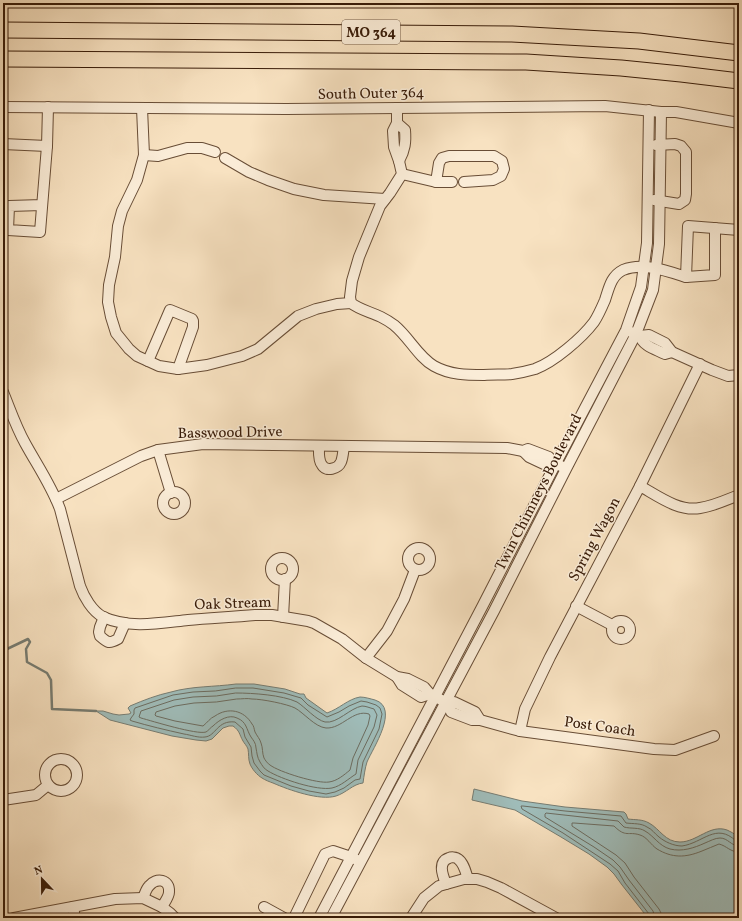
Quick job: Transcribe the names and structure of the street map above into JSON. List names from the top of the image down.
{
  "streets": {
    "highway": ["MO 364"],
    "street": [
      "South Outer 364",
      "Basswood Drive",
      "Twin Chimneys Boulevard",
      "Spring Wagon",
      "Oak Stream",
      "Post Coach"
    ]
  },
  "crossings": [
    ["South Outer 364", "Twin Chimneys Boulevard"],
    ["Basswood Drive", "Twin Chimneys Boulevard"],
    ["Basswood Drive", "Oak Stream"],
    ["Twin Chimneys Boulevard", "Oak Stream"],
    ["Twin Chimneys Boulevard", "Post Coach"],
    ["Spring Wagon", "Post Coach"],
    ["Oak Stream", "Post Coach"]
  ],
  "north": "top"
}
